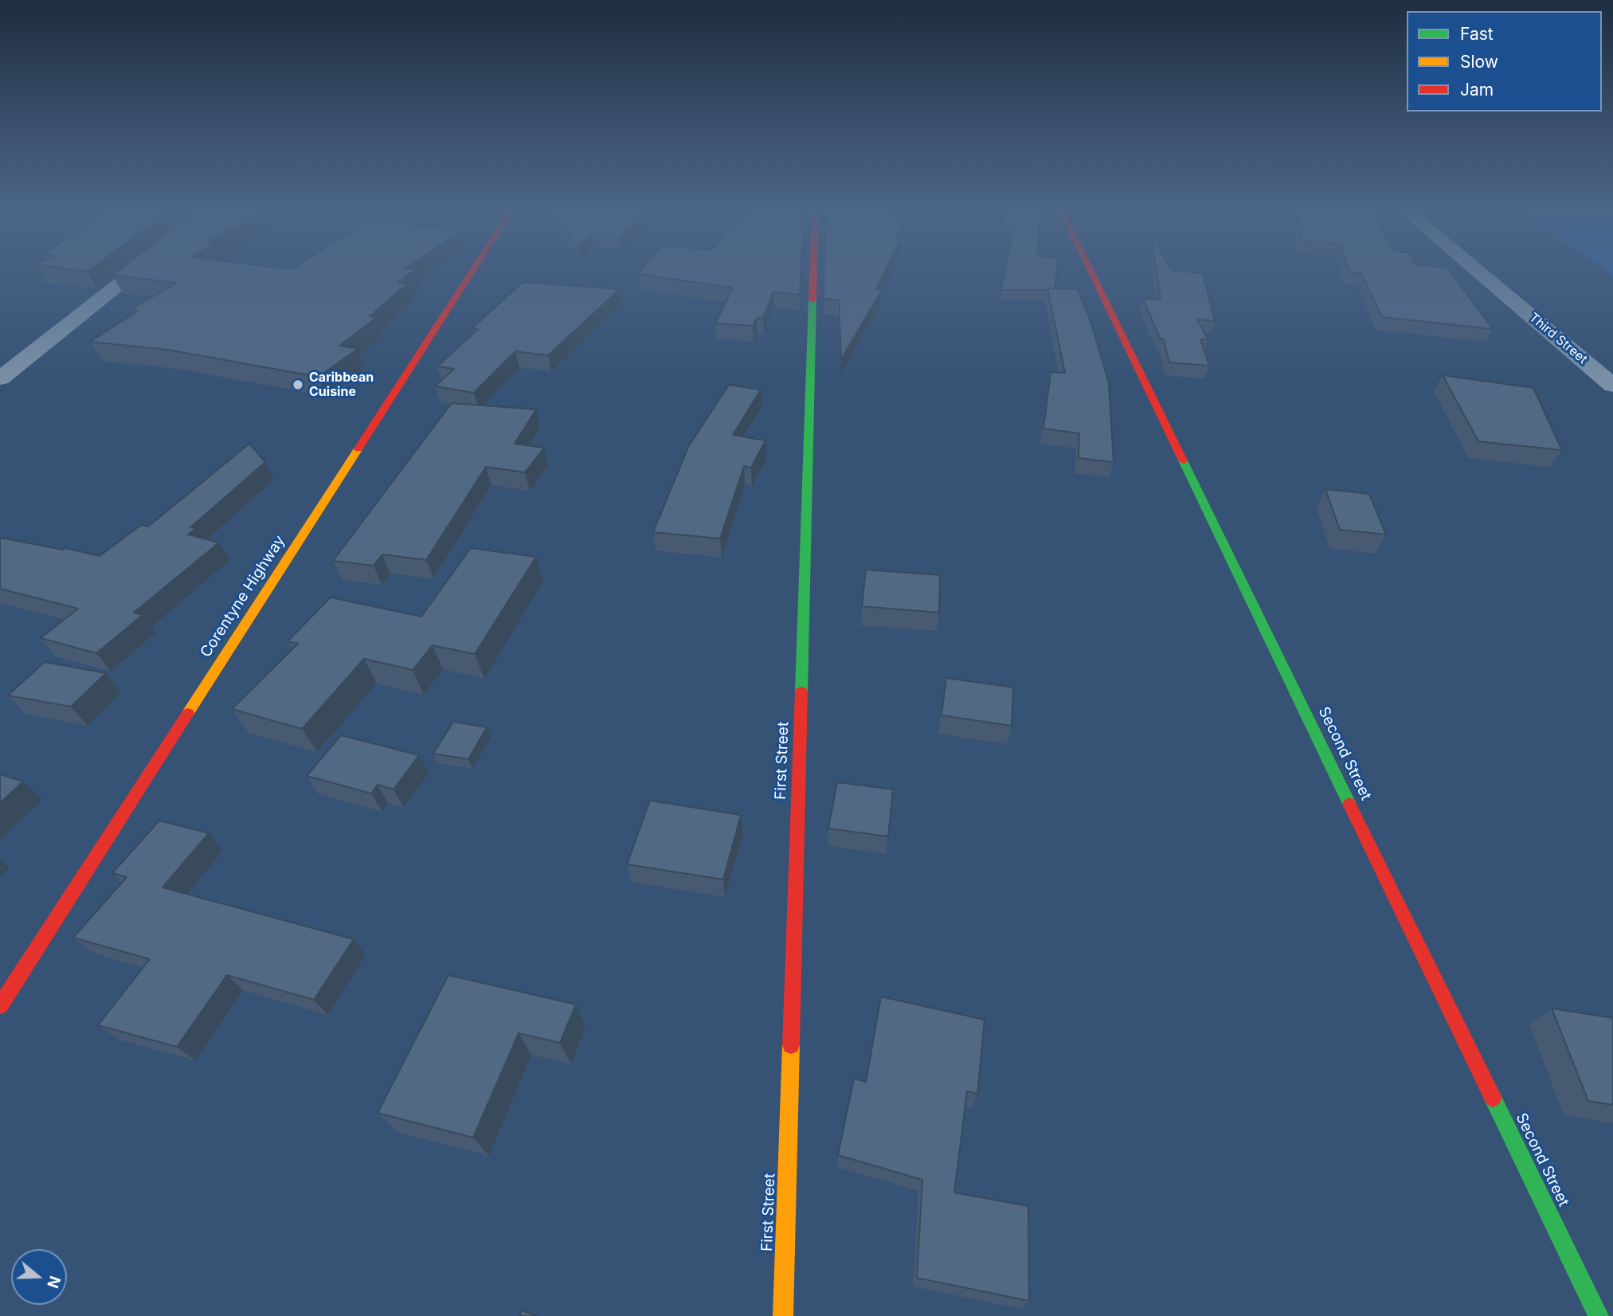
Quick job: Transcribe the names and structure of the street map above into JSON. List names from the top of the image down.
{
  "streets": {
    "street": [
      "Third Street",
      "Corentyne Highway",
      "Second Street",
      "First Street"
    ]
  },
  "places": ["Caribbean Cuisine"],
  "legend": ["Fast", "Slow", "Jam"],
  "north": "right"
}
